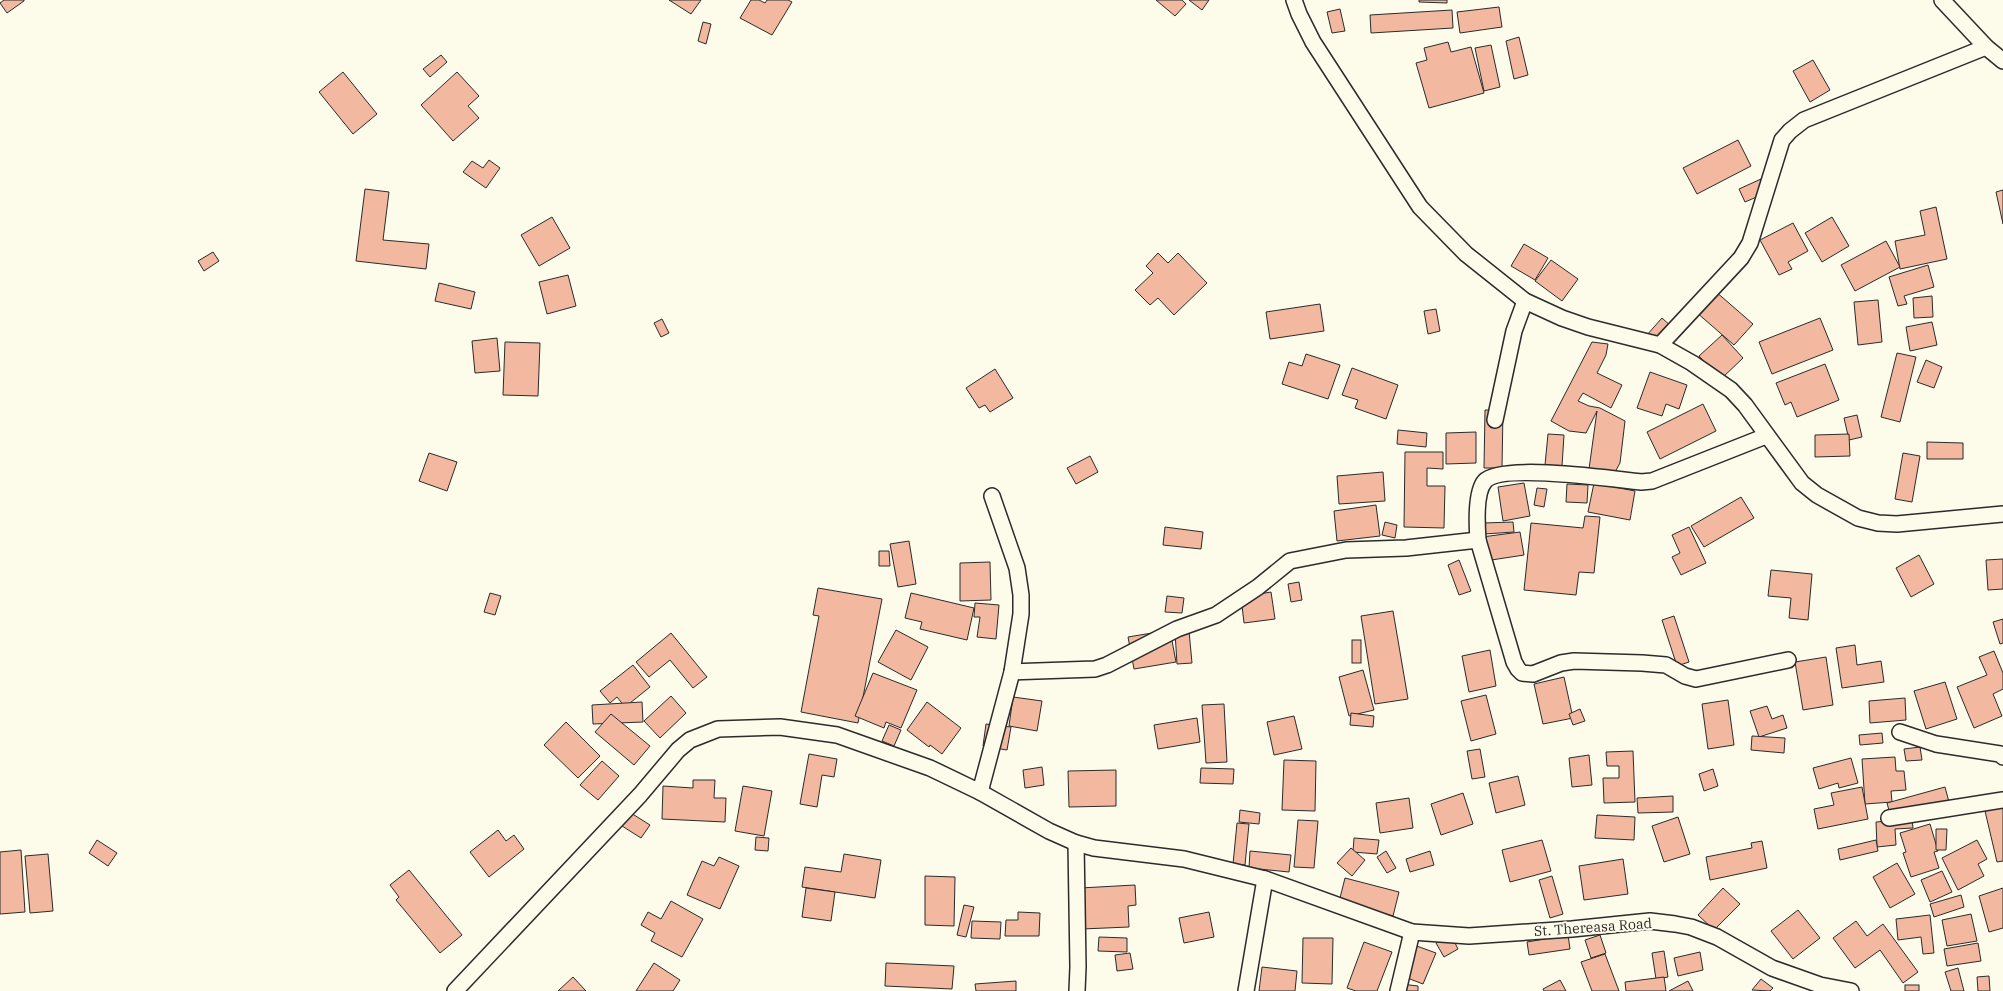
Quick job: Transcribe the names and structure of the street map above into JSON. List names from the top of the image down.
{
  "streets": {
    "street": ["St. Thereasa Road"]
  }
}
